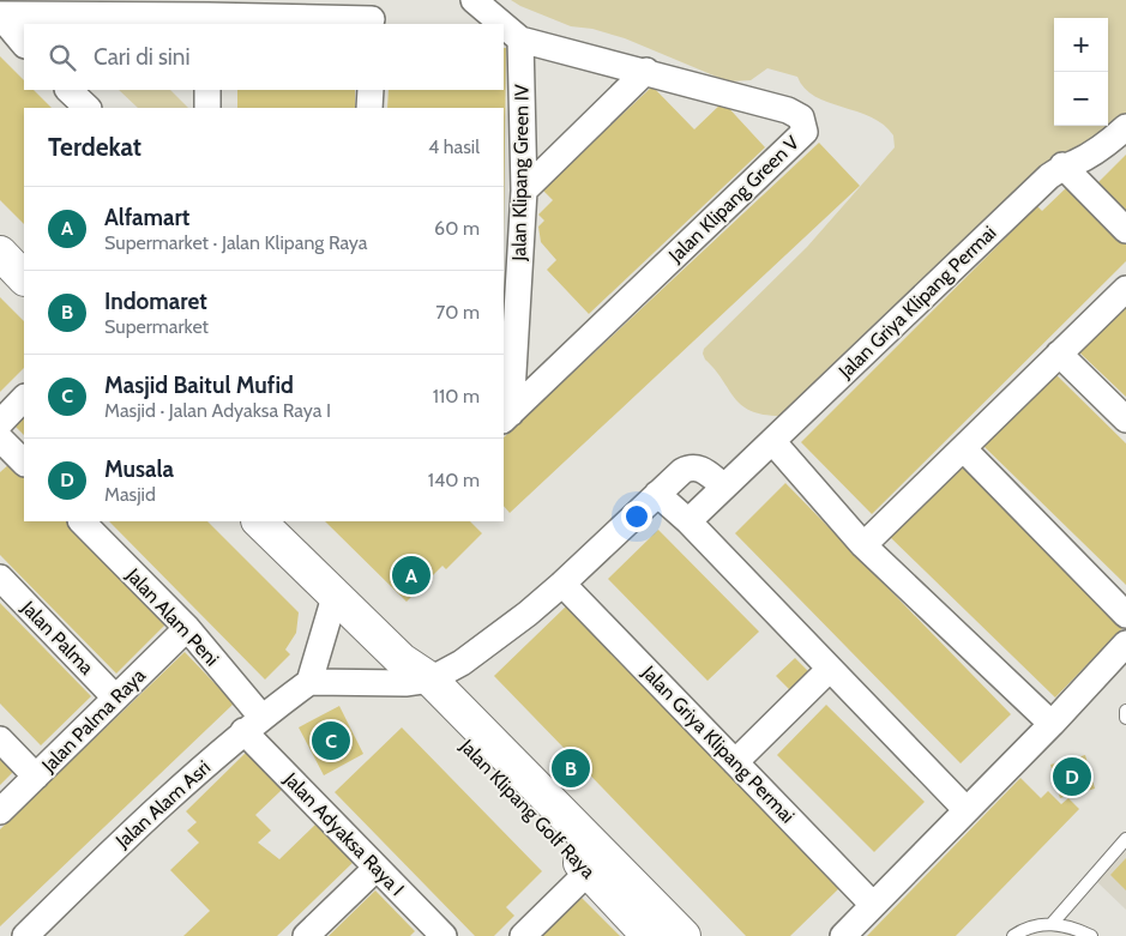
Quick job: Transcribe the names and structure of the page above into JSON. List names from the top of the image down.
{
  "streets": {
    "main road": ["Jalan Klipang Golf Raya"],
    "street": [
      "Jalan Klipang Green IV",
      "Jalan Klipang Green V",
      "Jalan Griya Klipang Permai",
      "Jalan Alam Peni",
      "Jalan Palma",
      "Jalan Palma Raya",
      "Jalan Alam Asri",
      "Jalan Adyaksa Raya I"
    ]
  },
  "crossings": [
    ["Jalan Klipang Green IV", "Jalan Klipang Green V"],
    ["Jalan Alam Peni", "Jalan Palma Raya"],
    ["Jalan Alam Peni", "Jalan Alam Asri"],
    ["Jalan Alam Peni", "Jalan Adyaksa Raya I"],
    ["Jalan Palma", "Jalan Palma Raya"],
    ["Jalan Alam Asri", "Jalan Adyaksa Raya I"]
  ],
  "page": {
    "map_buttons": ["+", "−"],
    "search": "Cari di sini",
    "heading": ["Terdekat", "4 hasil"],
    "list": [
      {
        "mark": "A",
        "name": "Alfamart",
        "note": "Supermarket · Jalan Klipang Raya",
        "value": "60 m"
      },
      {
        "mark": "B",
        "name": "Indomaret",
        "note": "Supermarket",
        "value": "70 m"
      },
      {
        "mark": "C",
        "name": "Masjid Baitul Mufid",
        "note": "Masjid · Jalan Adyaksa Raya I",
        "value": "110 m"
      },
      {
        "mark": "D",
        "name": "Musala",
        "note": "Masjid",
        "value": "140 m"
      }
    ],
    "pins": [
      "A",
      "C",
      "B",
      "D"
    ]
  }
}
